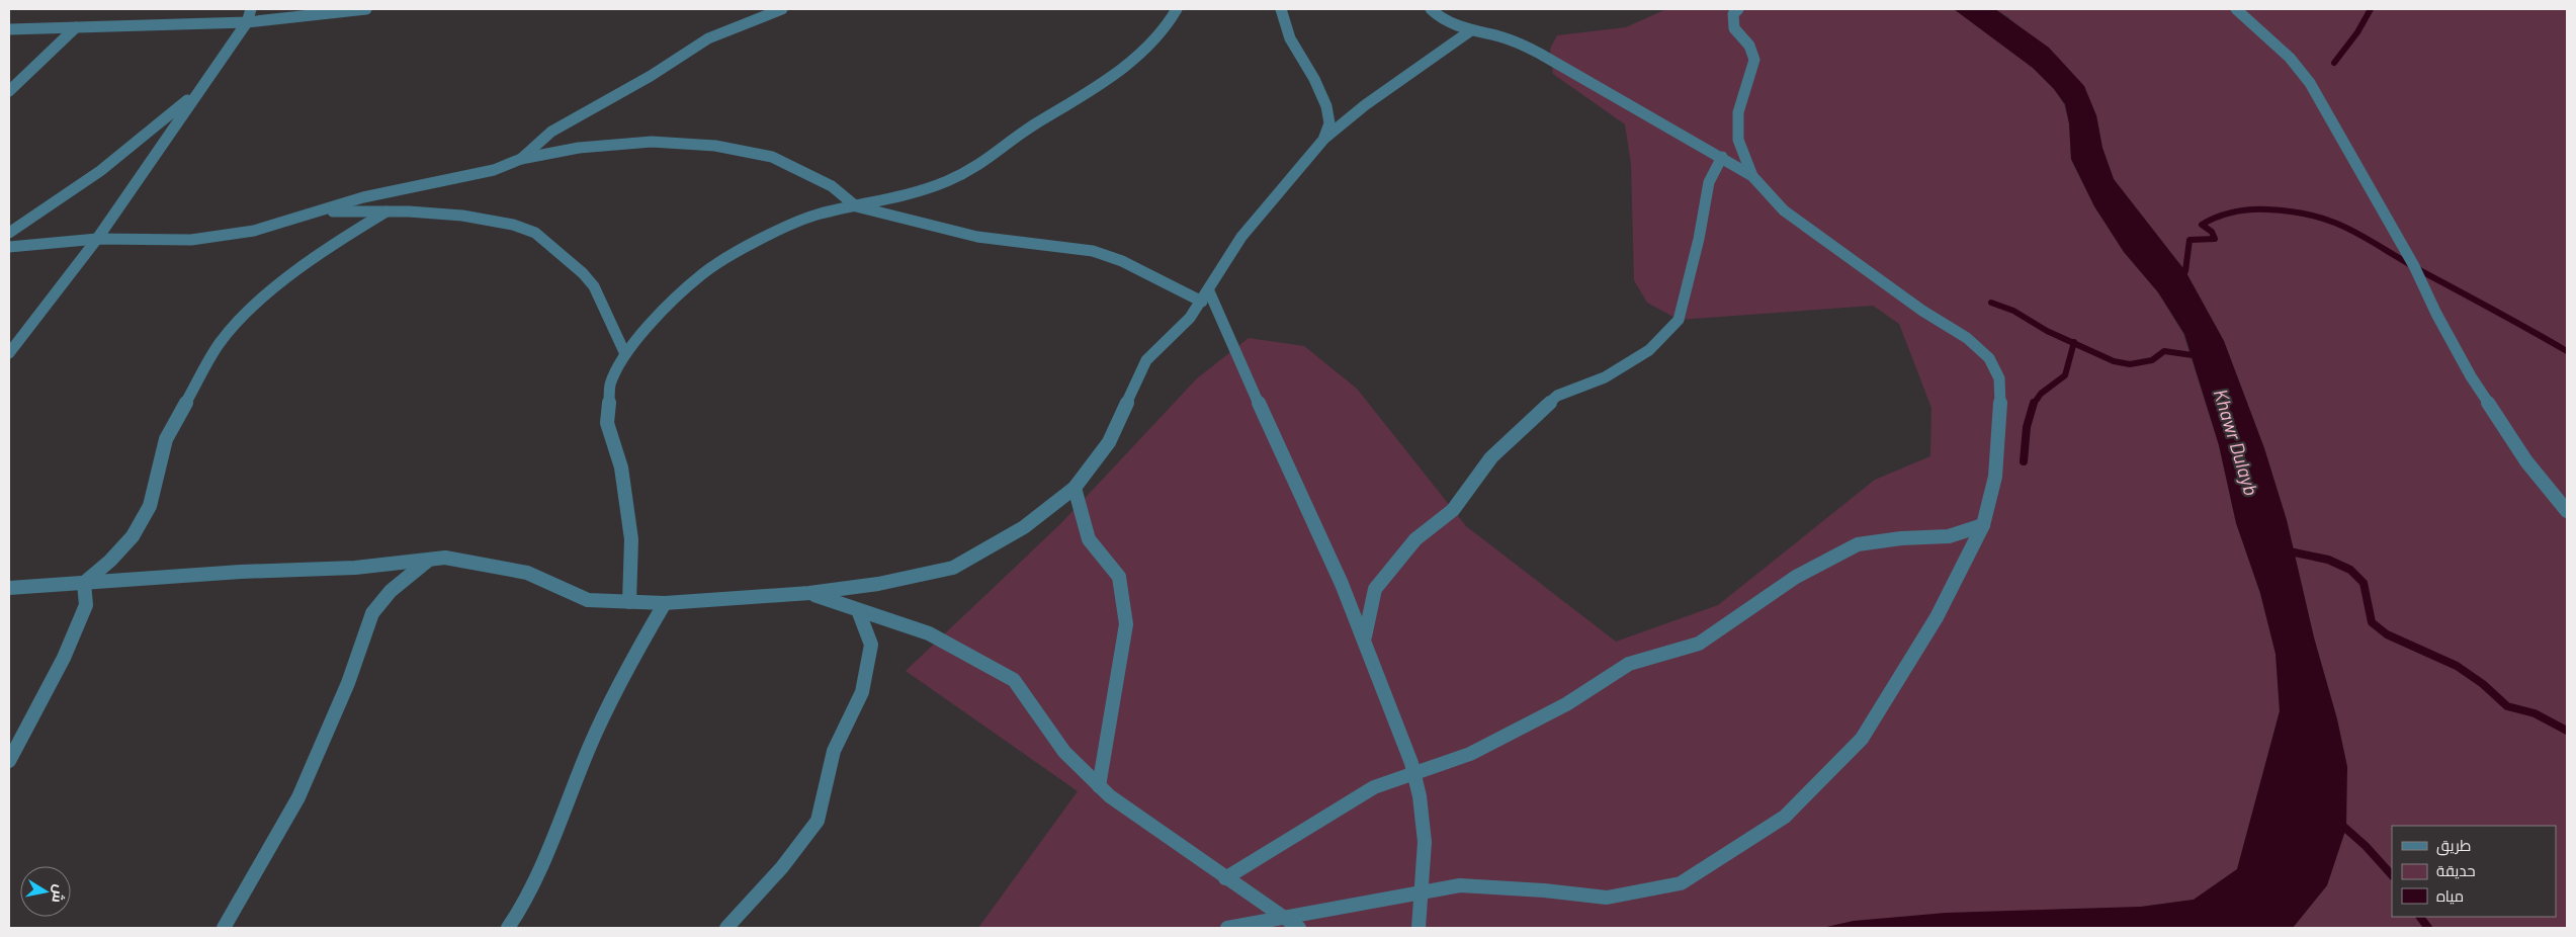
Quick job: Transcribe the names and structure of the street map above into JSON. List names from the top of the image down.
{
  "water": ["Khawr Dulayb"],
  "legend": ["طريق", "حديقة", "مياه"],
  "north": "right"
}
